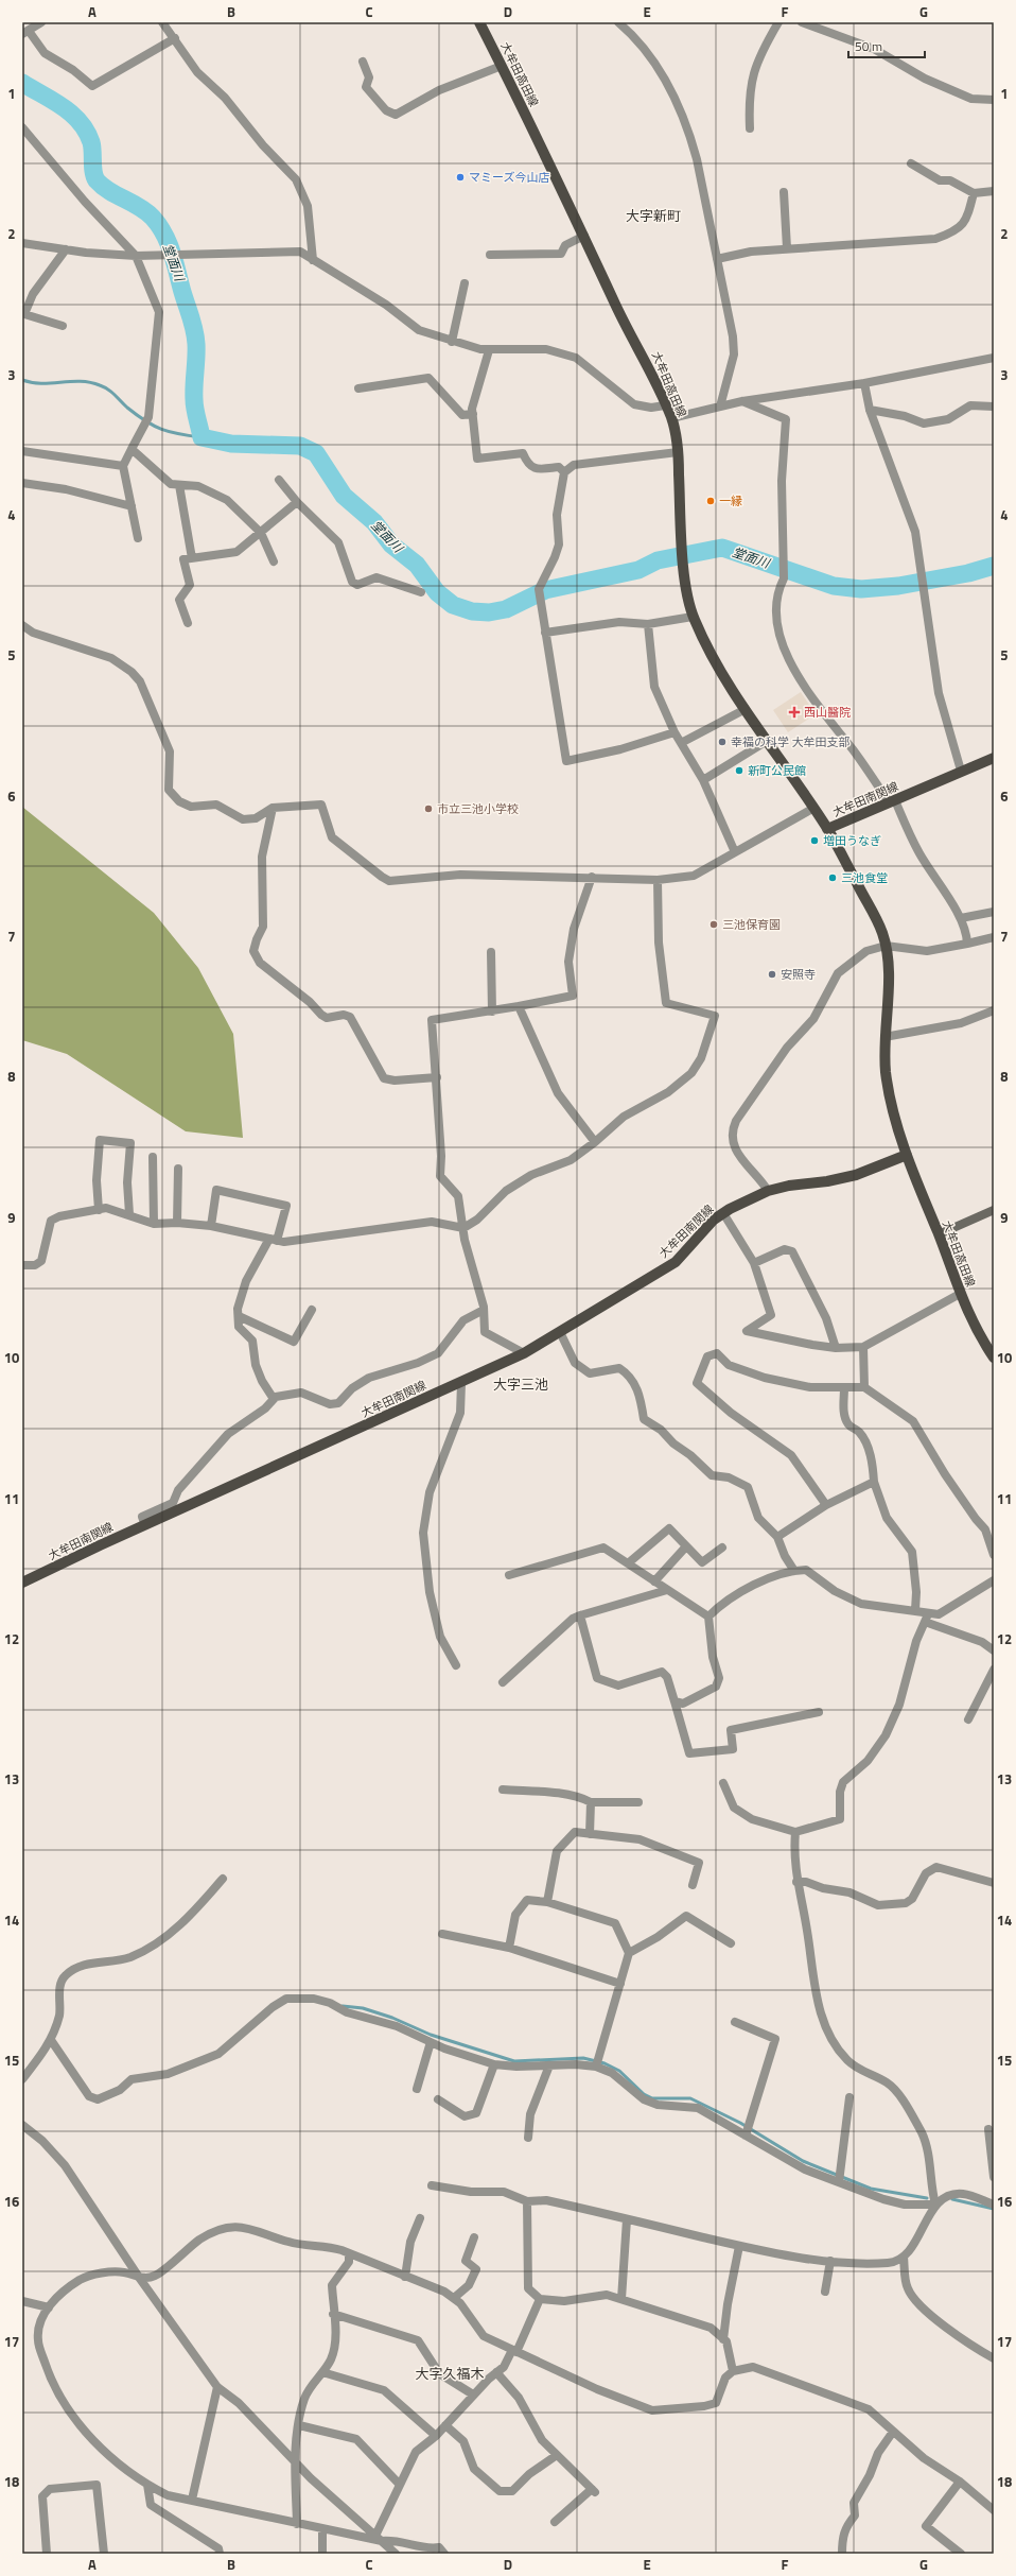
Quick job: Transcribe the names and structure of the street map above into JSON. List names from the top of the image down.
{
  "streets": {
    "main road": ["大牟田高田線", "大牟田南関線"]
  },
  "crossings": [
    ["大牟田高田線", "大牟田南関線"]
  ],
  "districts": ["大字新町", "大字三池", "大字久福木"],
  "water": ["堂面川"],
  "places": {
    "other": [
      "マミーズ今山店",
      "一縁",
      "幸福の科学 大牟田支部",
      "新町公民館",
      "市立三池小学校",
      "増田うなぎ",
      "三池食堂",
      "三池保育園",
      "安照寺"
    ],
    "health": ["西山醫院"]
  },
  "scale_bar": "50 m",
  "grid": {
    "columns": [
      "A",
      "B",
      "C",
      "D",
      "E",
      "F",
      "G"
    ],
    "rows": [
      "1",
      "2",
      "3",
      "4",
      "5",
      "6",
      "7",
      "8",
      "9",
      "10",
      "11",
      "12",
      "13",
      "14",
      "15",
      "16",
      "17",
      "18"
    ]
  }
}
